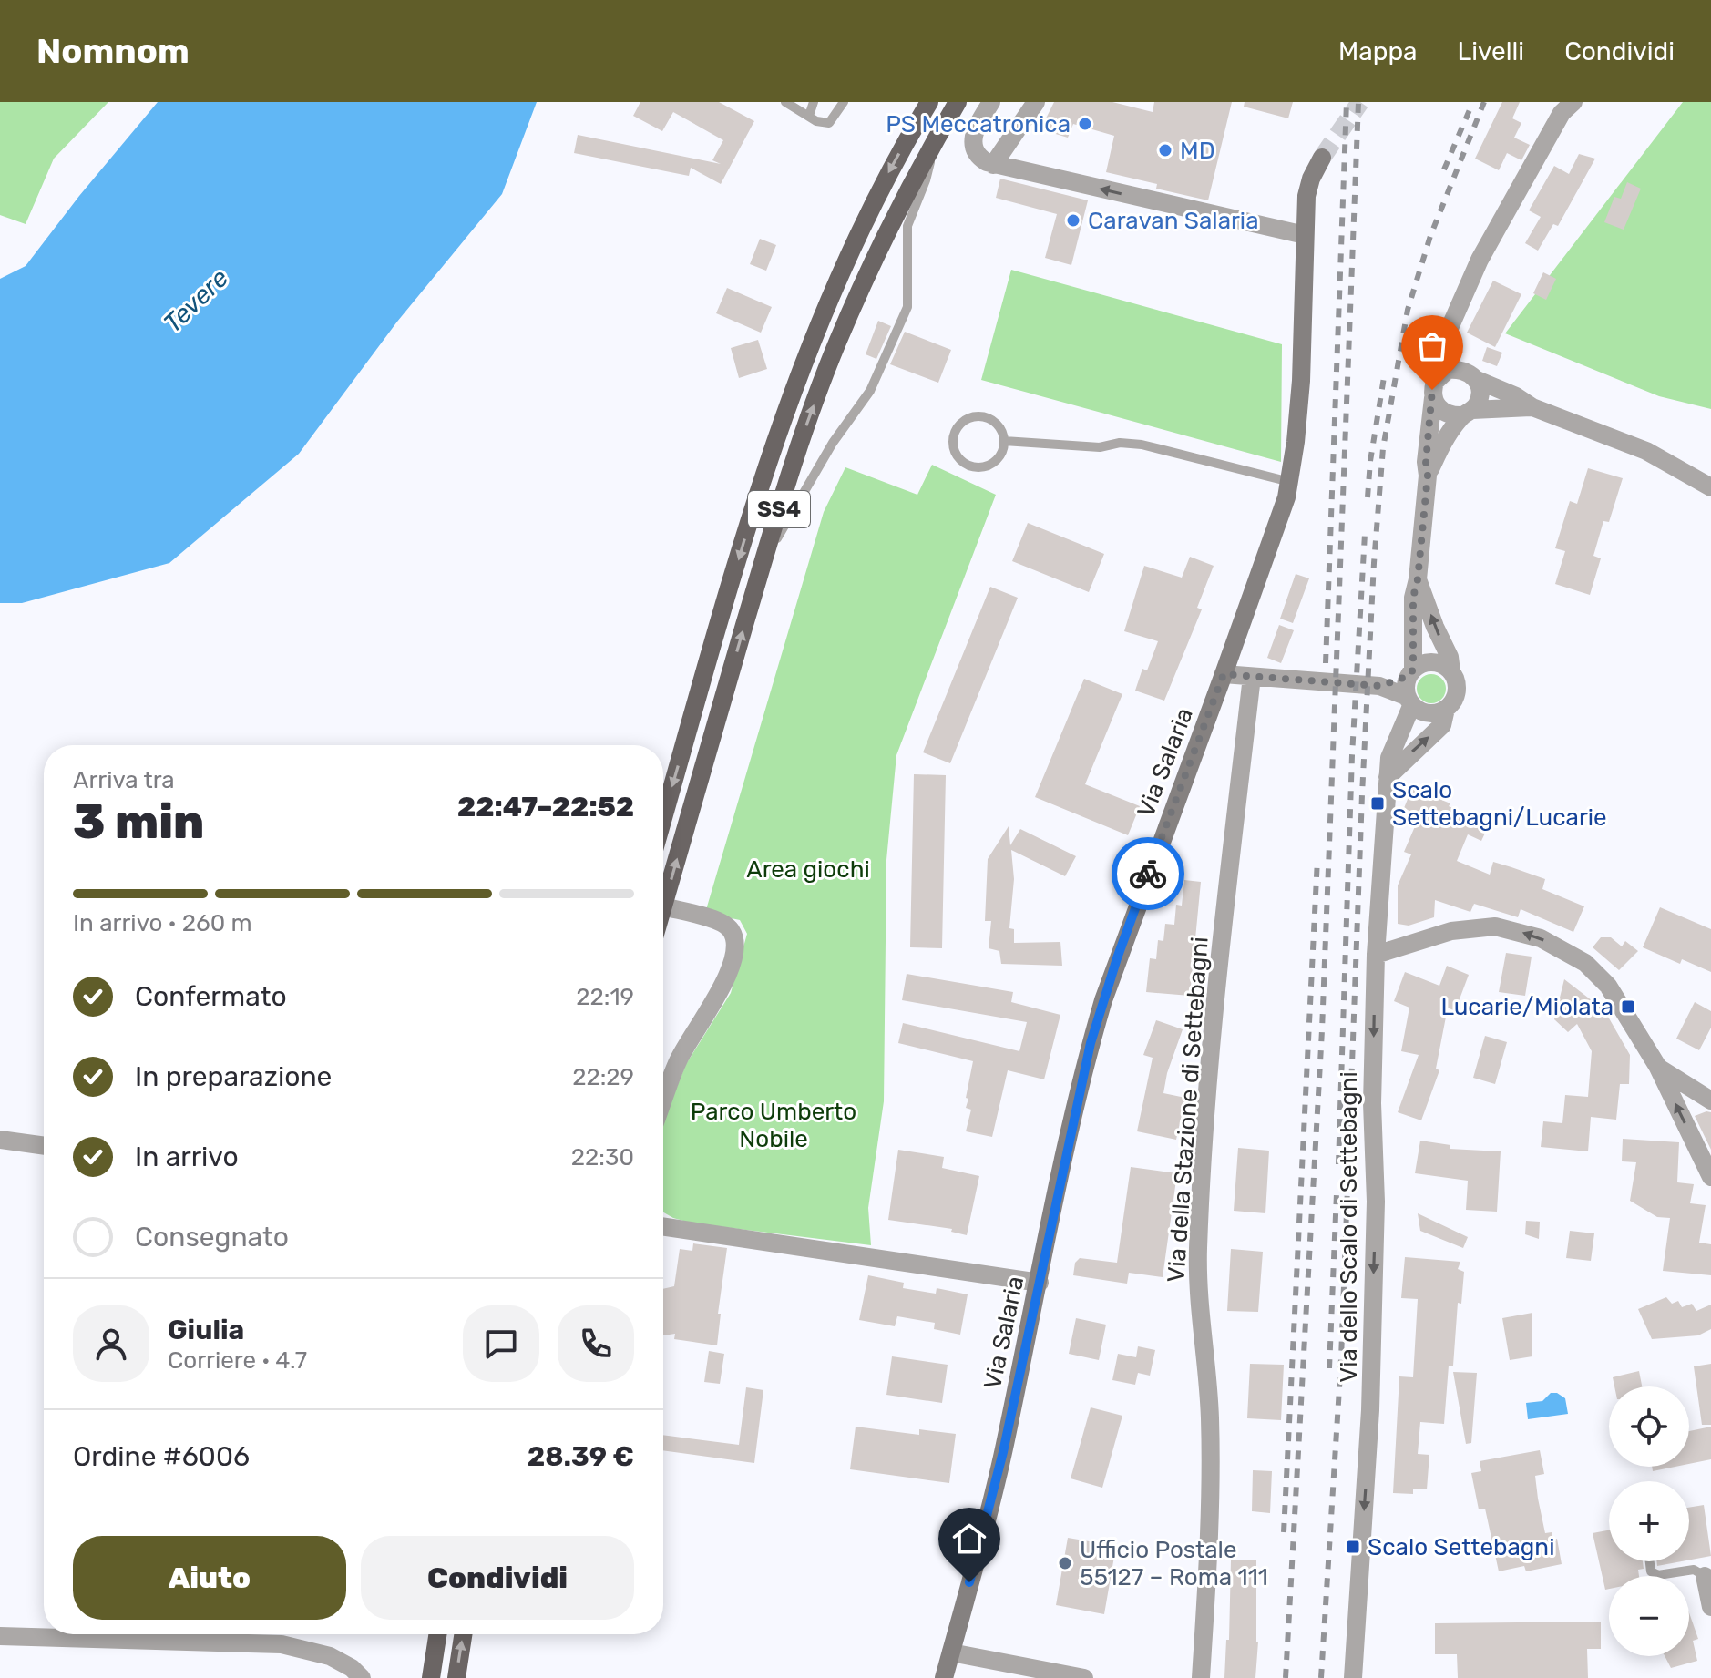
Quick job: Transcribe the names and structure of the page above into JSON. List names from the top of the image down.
{
  "streets": {
    "main road": ["SS4"],
    "street": ["Via Salaria", "Via della Stazione di Settebagni", "Via dello Scalo di Settebagni"]
  },
  "one_way": ["Via dello Scalo di Settebagni"],
  "water": ["Tevere"],
  "parks": ["Area giochi", "Parco Umberto Nobile"],
  "places": {
    "other": [
      "PS Meccatronica",
      "MD",
      "Caravan Salaria",
      "Ufficio Postale 55127 – Roma 111"
    ],
    "transit": ["Scalo Settebagni/Lucarie", "Lucarie/Miolata", "Scalo Settebagni"]
  },
  "page": {
    "header": "Nomnom",
    "nav": ["Mappa", "Livelli", "Condividi"],
    "heading": ["3 min", "Arriva tra", "22:47–22:52"],
    "panel": [
      "Giulia",
      "Corriere · 4.7",
      "Ordine #6006",
      "28.39 €"
    ],
    "bar": "In arrivo · 260 m",
    "list": [
      ["Confermato", "22:19"],
      ["In preparazione", "22:29"],
      ["In arrivo", "22:30"],
      "Consegnato"
    ],
    "map_buttons": ["+", "−"],
    "buttons": ["Aiuto", "Condividi"]
  }
}
